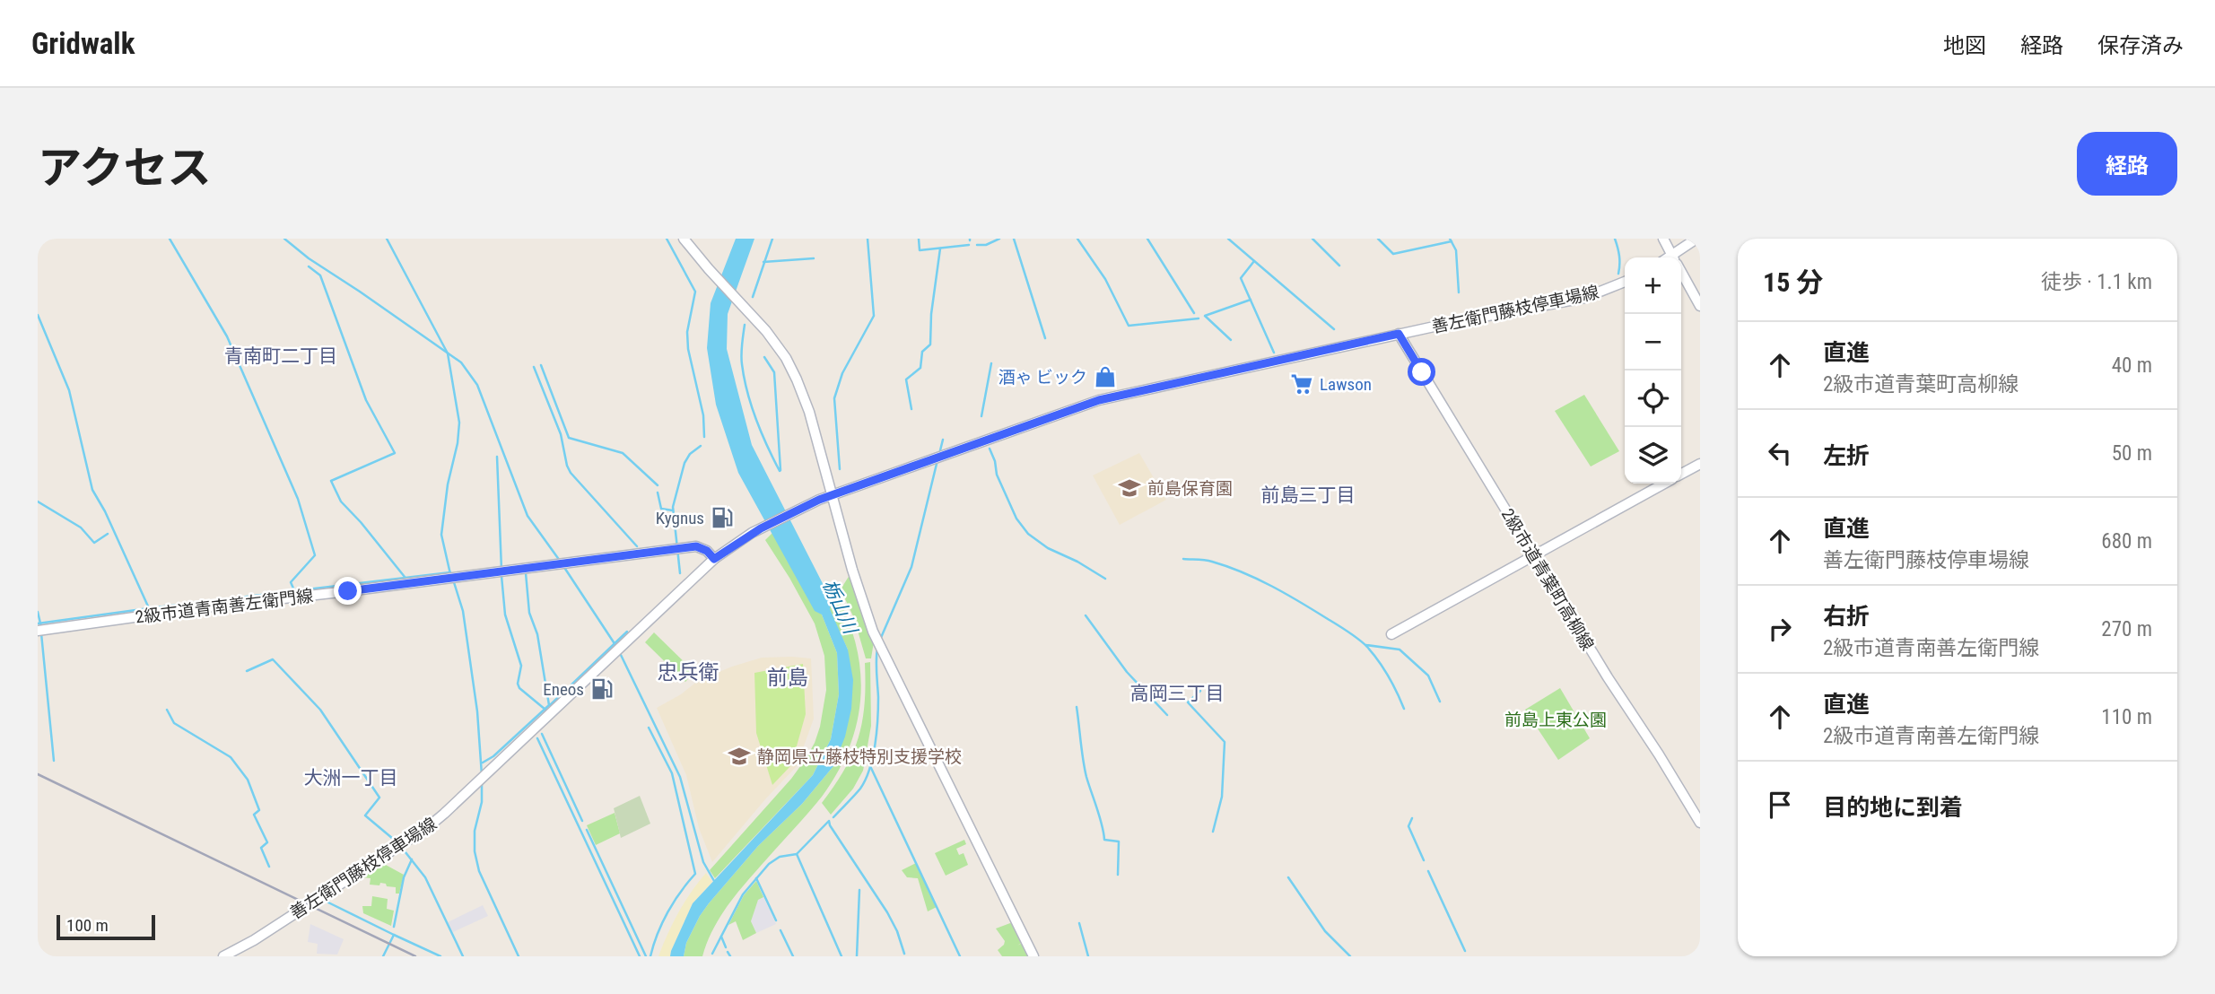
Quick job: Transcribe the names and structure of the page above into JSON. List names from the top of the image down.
{
  "streets": {
    "street": ["善左衛門藤枝停車場線", "2級市道青葉町高柳線", "2級市道青南善左衛門線"]
  },
  "crossings": [
    ["善左衛門藤枝停車場線", "2級市道青葉町高柳線"],
    ["善左衛門藤枝停車場線", "2級市道青南善左衛門線"]
  ],
  "districts": [
    "青南町二丁目",
    "前島三丁目",
    "忠兵衛",
    "前島",
    "高岡三丁目",
    "大洲一丁目"
  ],
  "water": ["栃山川"],
  "parks": ["前島上東公園"],
  "places": {
    "shop": ["酒ゃ ビック"],
    "supermarket": ["Lawson"],
    "school or university": ["前島保育園", "静岡県立藤枝特別支援学校"],
    "fuel station": ["Kygnus", "Eneos"]
  },
  "scale_bar": "100 m",
  "page": {
    "header": "Gridwalk",
    "nav": ["地図", "経路", "保存済み"],
    "title": "アクセス",
    "buttons": "経路",
    "heading": ["15 分", "徒歩 · 1.1 km"],
    "map_buttons": ["+", "−"],
    "list": [
      ["直進", "2級市道青葉町高柳線", "40 m"],
      ["左折", "50 m"],
      ["直進", "善左衛門藤枝停車場線", "680 m"],
      ["右折", "2級市道青南善左衛門線", "270 m"],
      ["直進", "2級市道青南善左衛門線", "110 m"],
      "目的地に到着"
    ],
    "scale": "100 m"
  }
}
